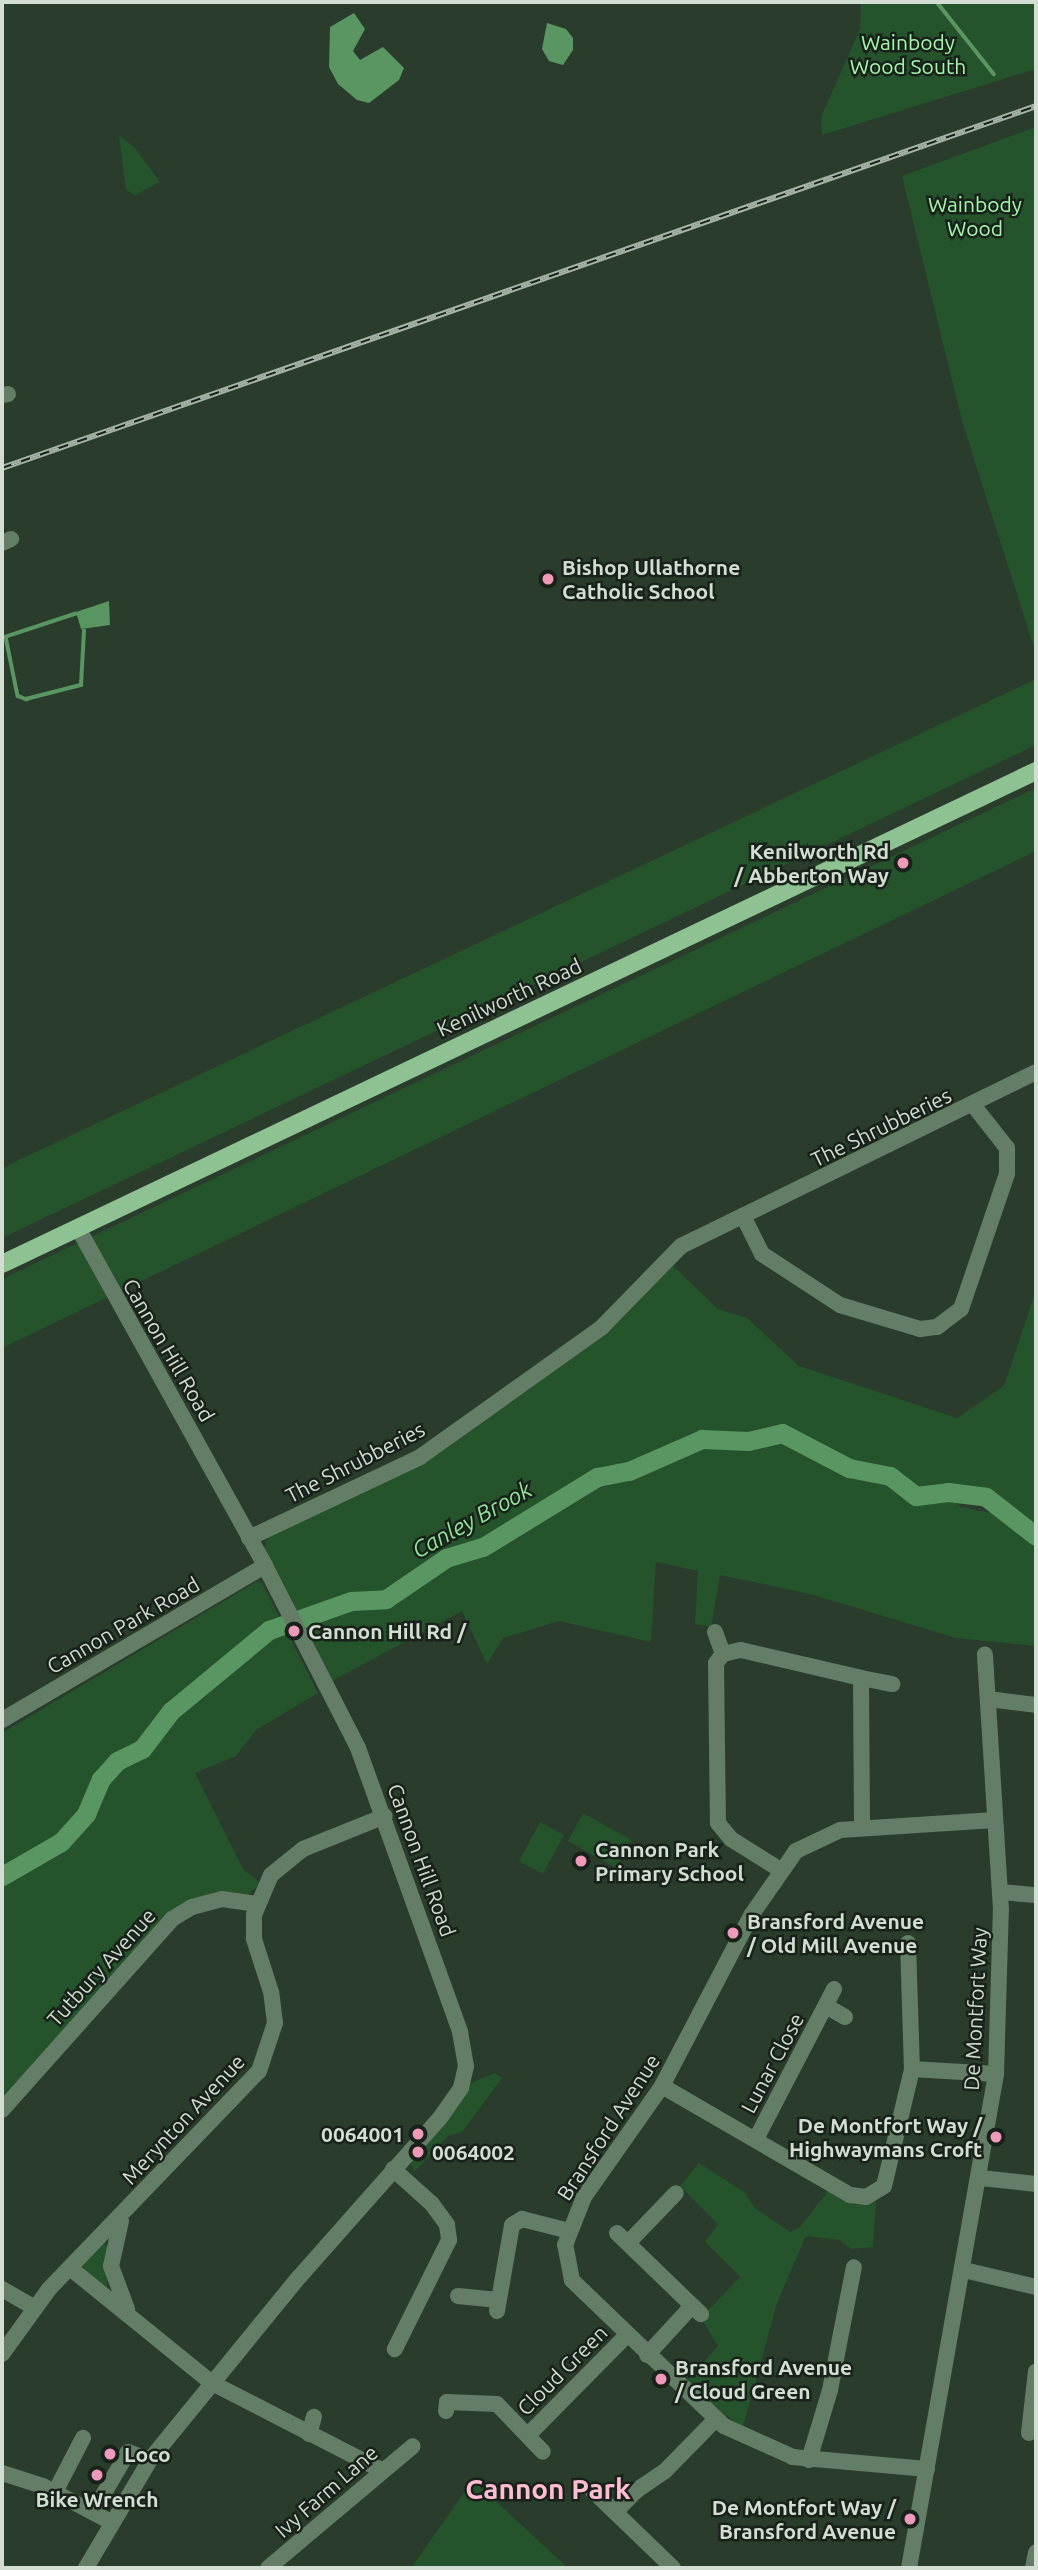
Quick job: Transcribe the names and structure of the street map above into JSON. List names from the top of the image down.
{
  "streets": {
    "main road": ["Kenilworth Road"],
    "street": [
      "The Shrubberies",
      "Cannon Hill Road",
      "Cannon Park Road",
      "Tutbury Avenue",
      "De Montfort Way",
      "Lunar Close",
      "Merynton Avenue",
      "Bransford Avenue",
      "Cloud Green",
      "Ivy Farm Lane"
    ]
  },
  "crossings": [
    ["Kenilworth Road", "Cannon Hill Road"],
    ["The Shrubberies", "Cannon Hill Road"],
    ["Cannon Hill Road", "Cannon Park Road"],
    ["Cannon Hill Road", "Merynton Avenue"],
    ["Tutbury Avenue", "Merynton Avenue"],
    ["De Montfort Way", "Bransford Avenue"],
    ["Bransford Avenue", "Cloud Green"]
  ],
  "districts": ["Cannon Park"],
  "water": ["Canley Brook"],
  "parks": ["Wainbody Wood South", "Wainbody Wood"],
  "places": [
    "Bishop Ullathorne Catholic School",
    "Kenilworth Rd / Abberton Way",
    "Cannon Hill Rd /",
    "Cannon Park Primary School",
    "Bransford Avenue / Old Mill Avenue",
    "0064001",
    "De Montfort Way / Highwaymans Croft",
    "0064002",
    "Bransford Avenue / Cloud Green",
    "Loco",
    "Bike Wrench",
    "De Montfort Way / Bransford Avenue"
  ]
}
